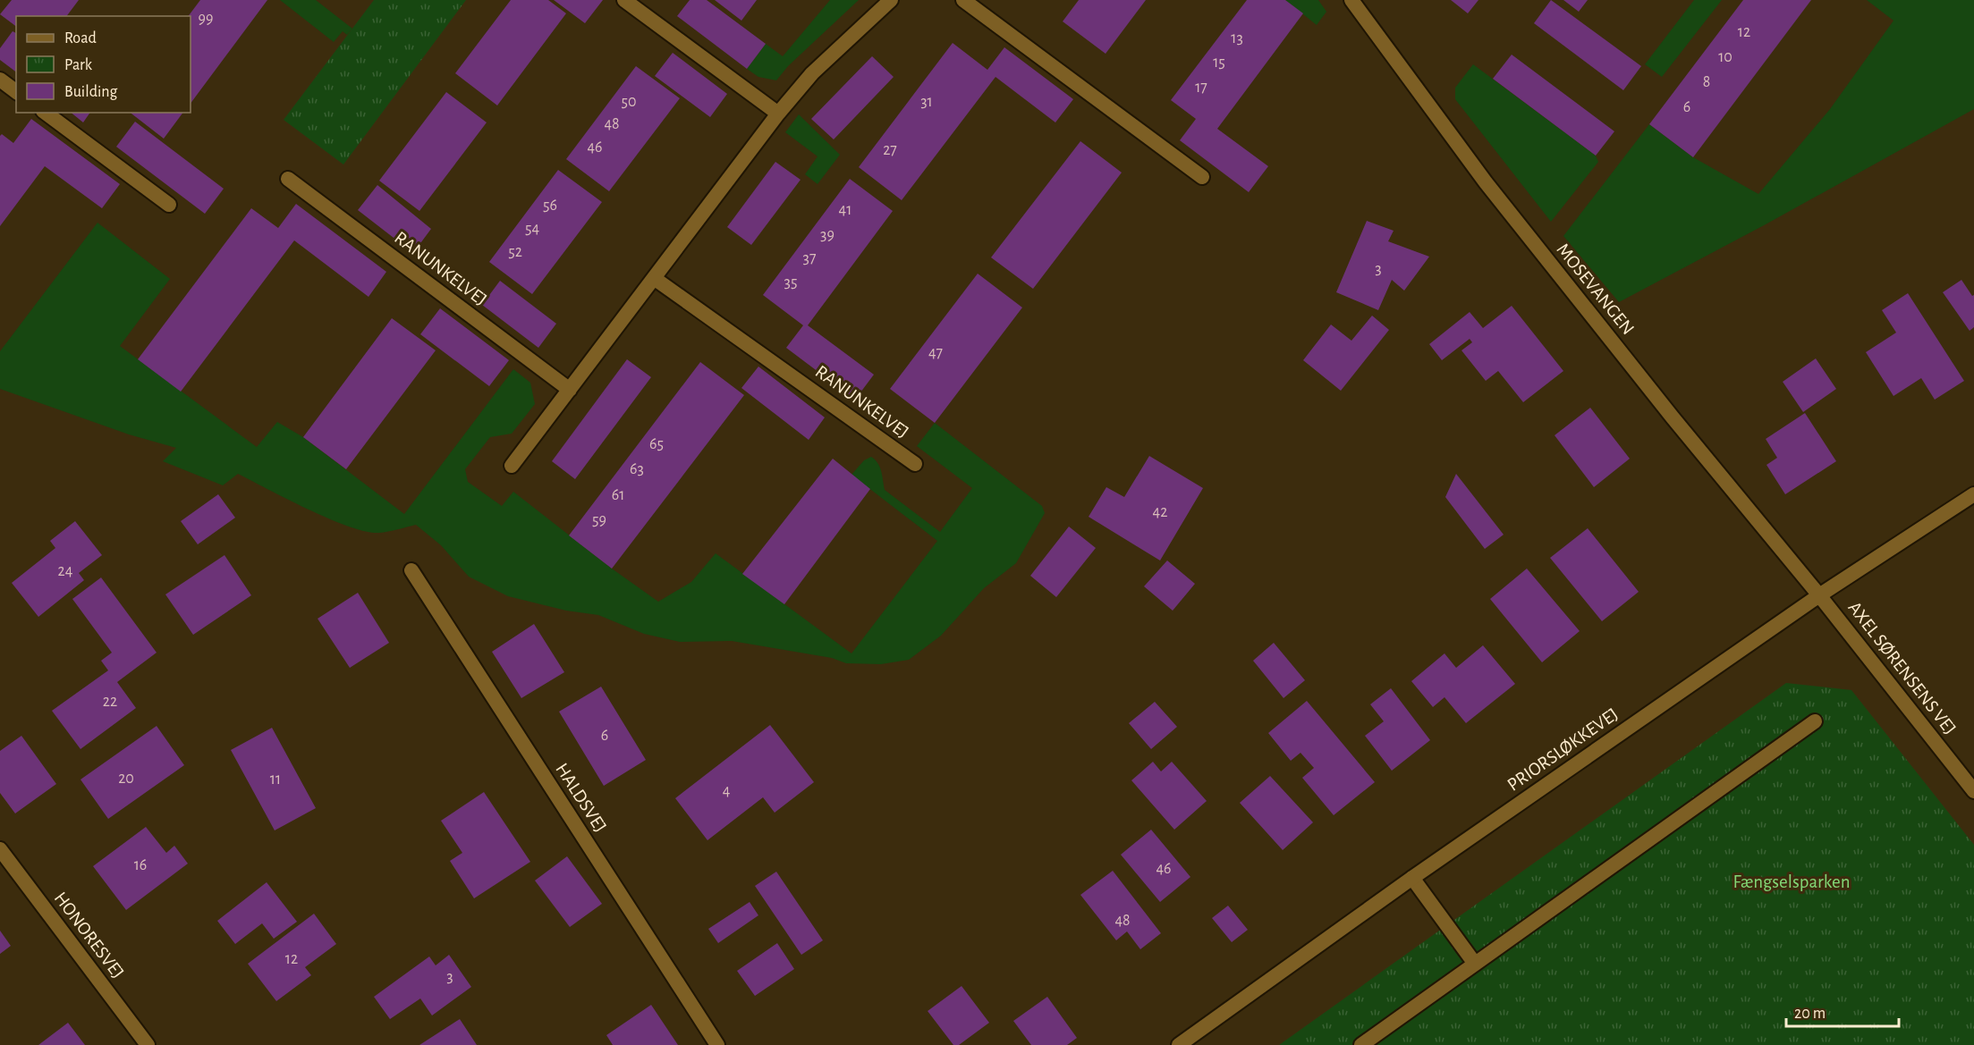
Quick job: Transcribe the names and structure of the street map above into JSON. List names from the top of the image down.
{
  "streets": {
    "street": [
      "RANUNKELVEJ",
      "MOSEVANGEN",
      "AXEL SØRENSENS VEJ",
      "PRIORSLØKKEVEJ",
      "HALDSVEJ",
      "HONORESVEJ"
    ]
  },
  "crossings": [
    ["MOSEVANGEN", "AXEL SØRENSENS VEJ"],
    ["MOSEVANGEN", "PRIORSLØKKEVEJ"],
    ["AXEL SØRENSENS VEJ", "PRIORSLØKKEVEJ"]
  ],
  "parks": ["Fængselsparken"],
  "house_numbers": [
    "99",
    "12",
    "13",
    "10",
    "15",
    "8",
    "17",
    "50",
    "31",
    "6",
    "48",
    "46",
    "27",
    "56",
    "41",
    "54",
    "39",
    "52",
    "37",
    "3",
    "35",
    "47",
    "65",
    "63",
    "61",
    "42",
    "59",
    "24",
    "22",
    "6",
    "20",
    "11",
    "4",
    "16",
    "46",
    "48",
    "12",
    "3"
  ],
  "legend": ["Road", "Park", "Building"],
  "scale_bar": "20 m"
}
